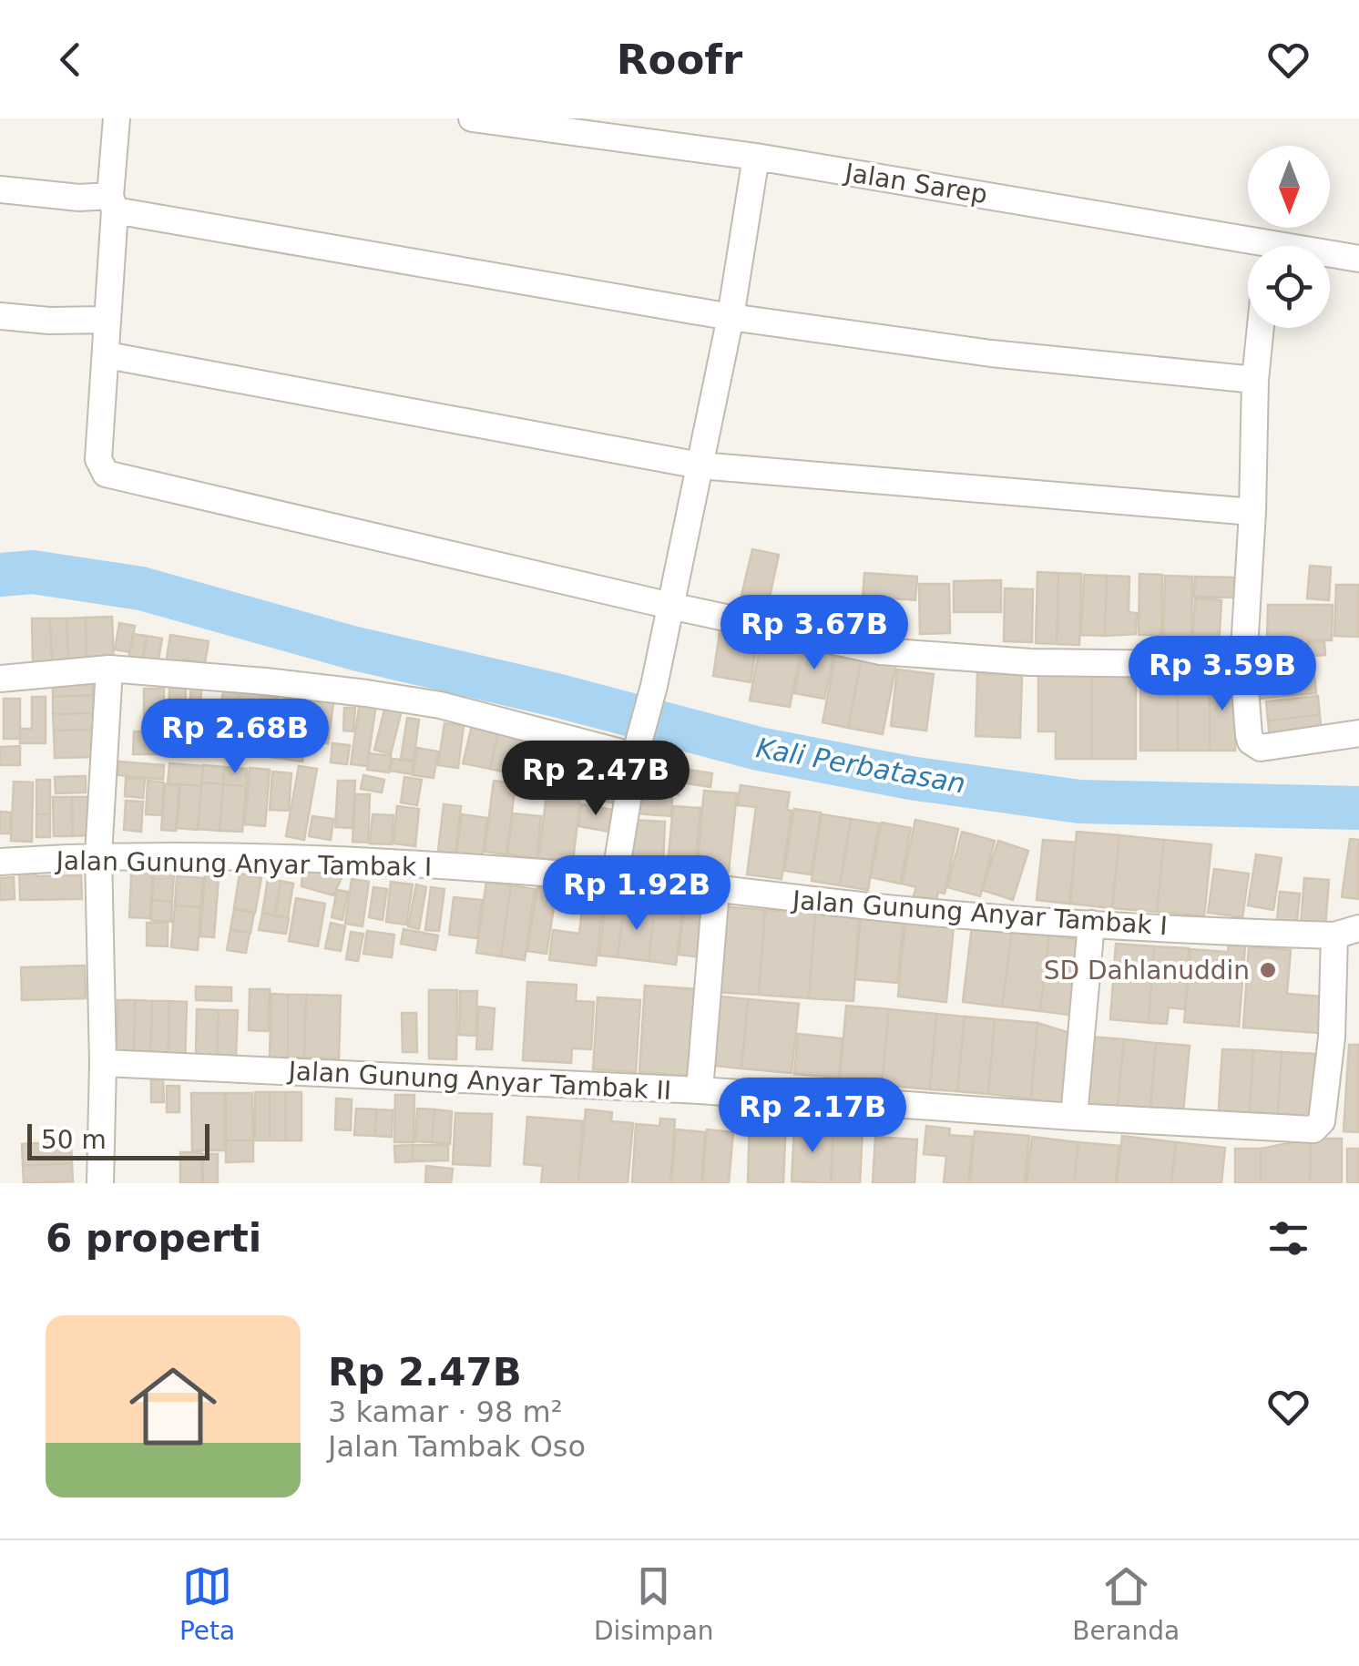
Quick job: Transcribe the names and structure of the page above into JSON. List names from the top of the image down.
{
  "streets": {
    "street": ["Jalan Sarep", "Jalan Gunung Anyar Tambak I", "Jalan Gunung Anyar Tambak II"]
  },
  "crossings": [
    ["Jalan Gunung Anyar Tambak I", "Jalan Gunung Anyar Tambak II"]
  ],
  "water": ["Kali Perbatasan"],
  "places": ["SD Dahlanuddin"],
  "scale_bar": "50 m",
  "north": "bottom",
  "page": {
    "header": "Roofr",
    "price": [
      "Rp 3.67B",
      "Rp 3.59B",
      "Rp 2.68B",
      "Rp 2.47B",
      "Rp 1.92B",
      "Rp 2.17B"
    ],
    "scale": "50 m",
    "heading": "6 properti",
    "list": [
      {
        "name": "Rp 2.47B",
        "note": "3 kamar · 98 m² · Jalan Tambak Oso"
      }
    ],
    "tabs": ["Peta", "Disimpan", "Beranda"]
  }
}
